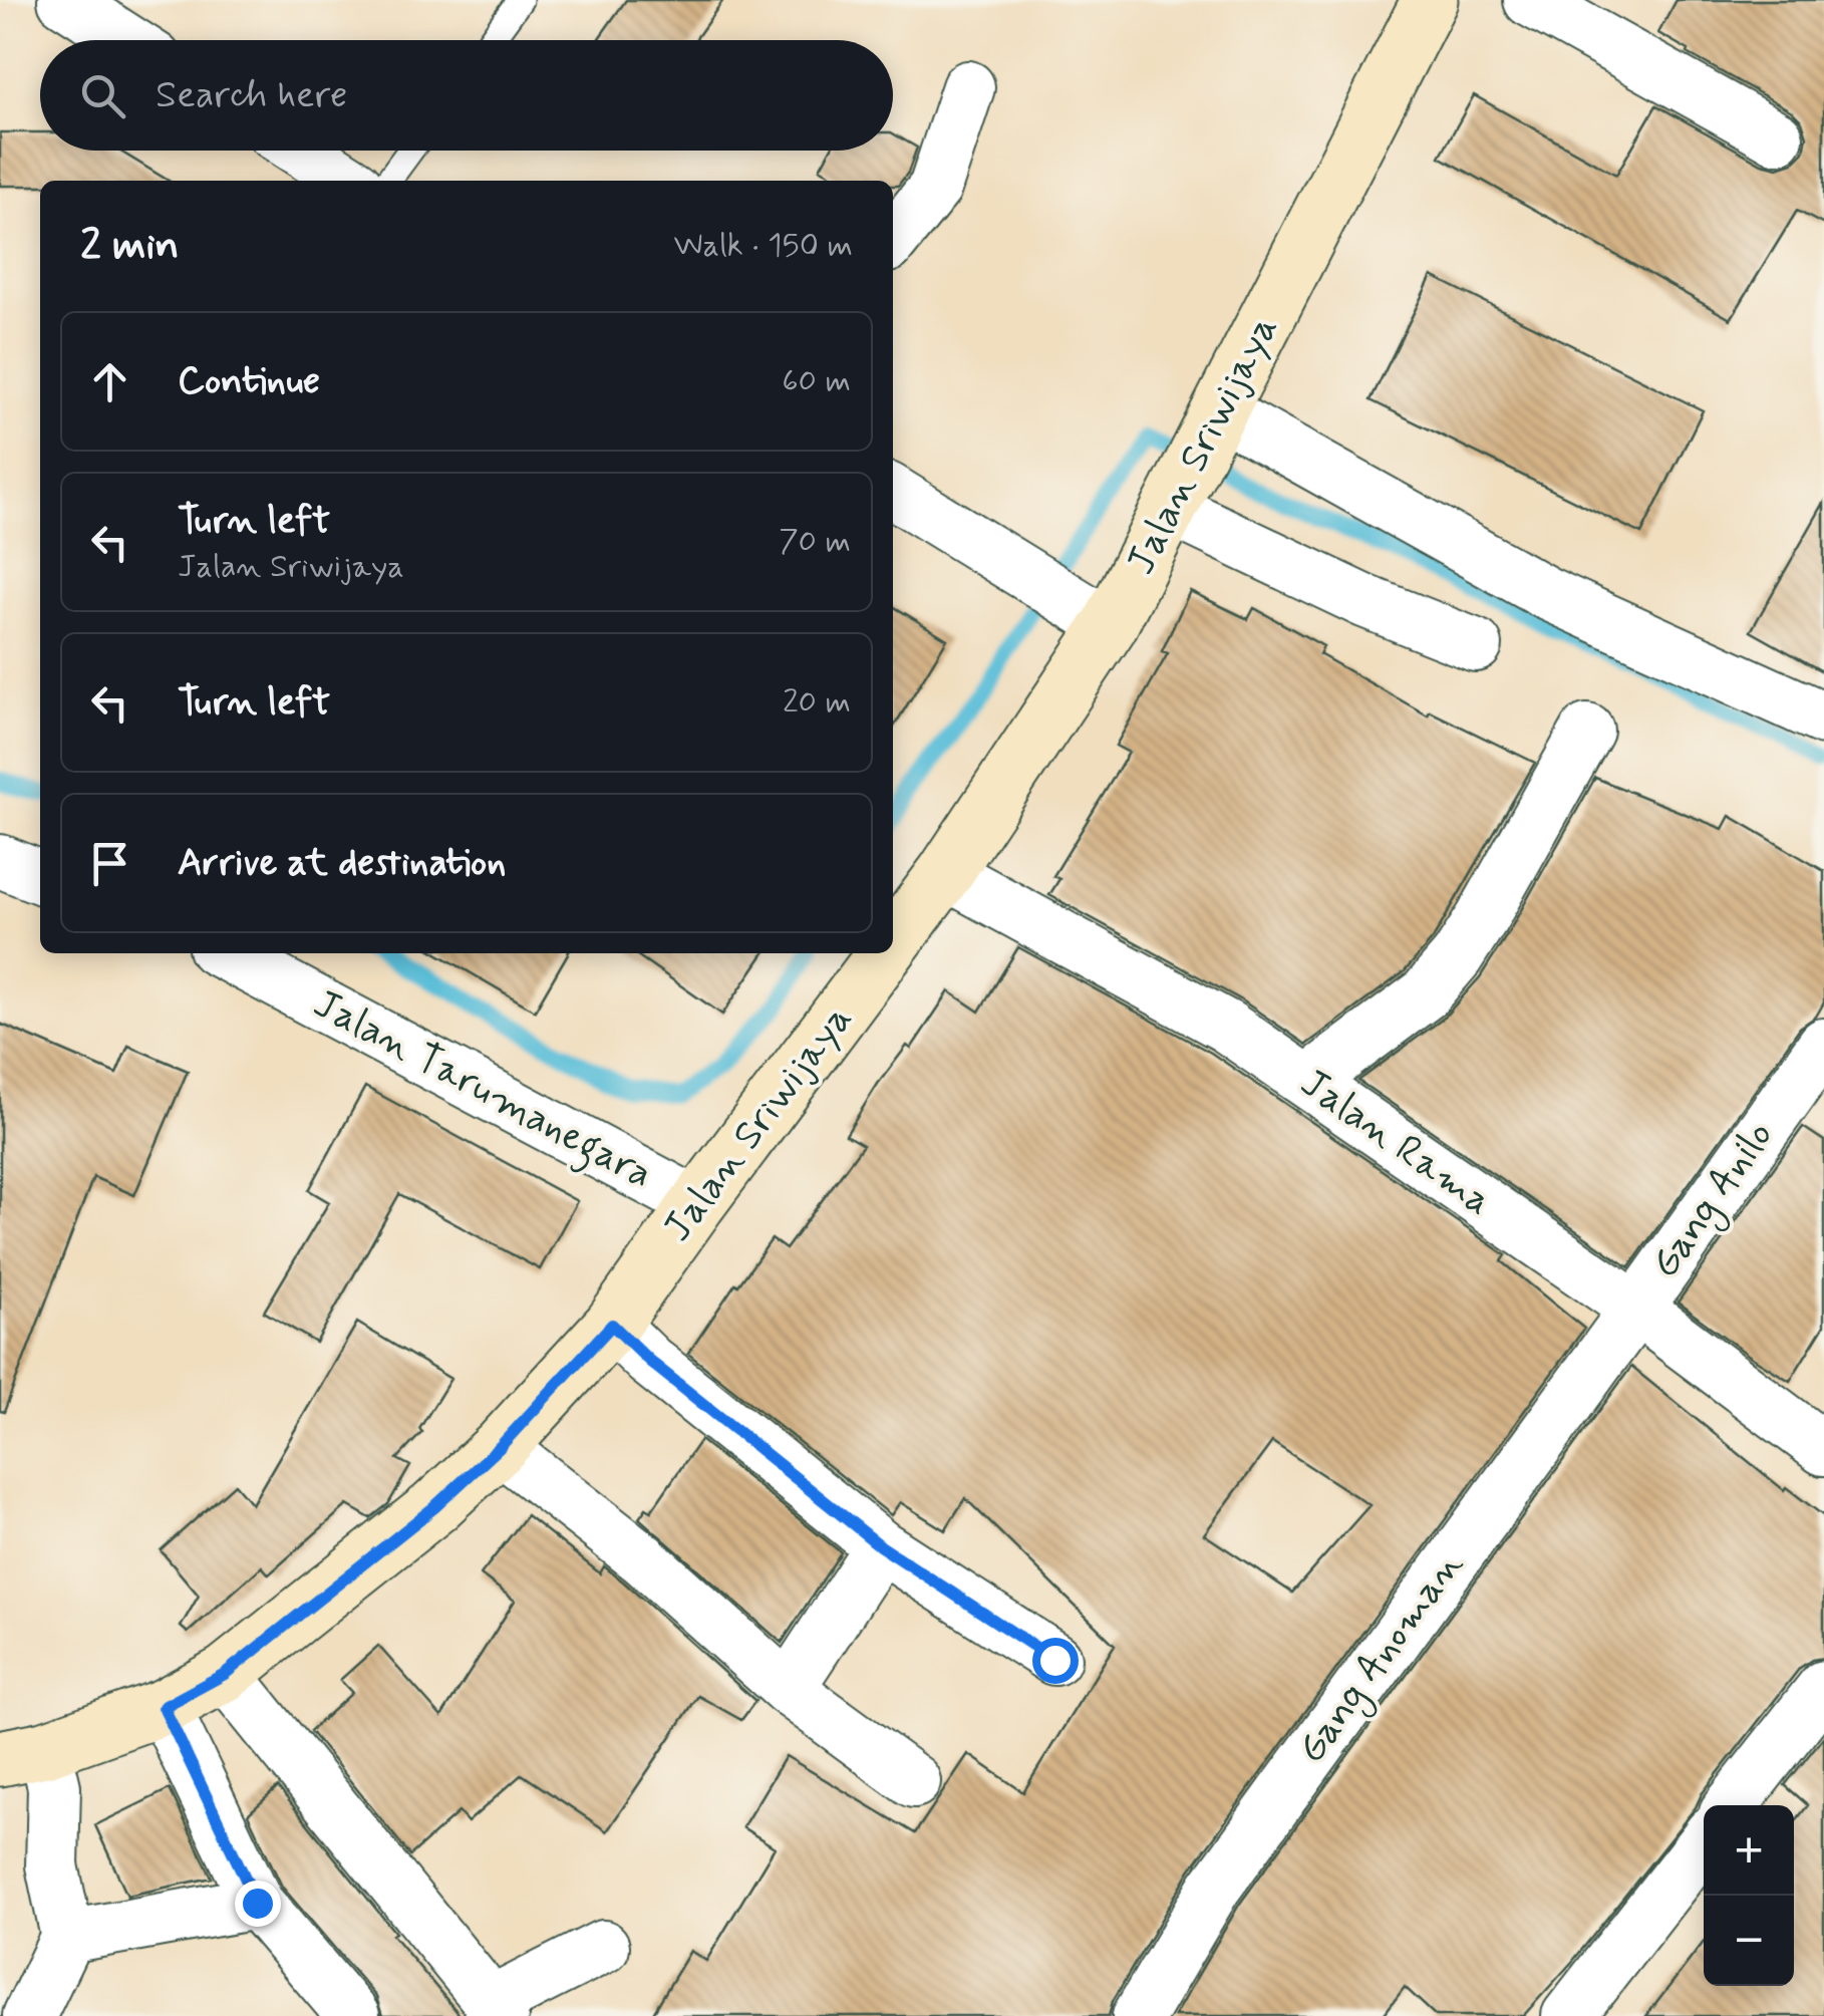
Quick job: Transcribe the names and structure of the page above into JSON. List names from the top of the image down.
{
  "streets": {
    "main road": ["Jalan Sriwijaya"],
    "street": [
      "Jalan Tarumanegara",
      "Jalan Rama",
      "Gang Anilo",
      "Gang Anoman"
    ]
  },
  "crossings": [
    ["Jalan Sriwijaya", "Jalan Tarumanegara"],
    ["Jalan Sriwijaya", "Jalan Rama"],
    ["Jalan Rama", "Gang Anilo"],
    ["Jalan Rama", "Gang Anoman"],
    ["Gang Anilo", "Gang Anoman"]
  ],
  "page": {
    "search": "Search here",
    "heading": ["2 min", "Walk · 150 m"],
    "list": [
      ["Continue", "60 m"],
      ["Turn left", "Jalan Sriwijaya", "70 m"],
      ["Turn left", "20 m"],
      "Arrive at destination"
    ],
    "map_buttons": ["+", "−"]
  }
}
